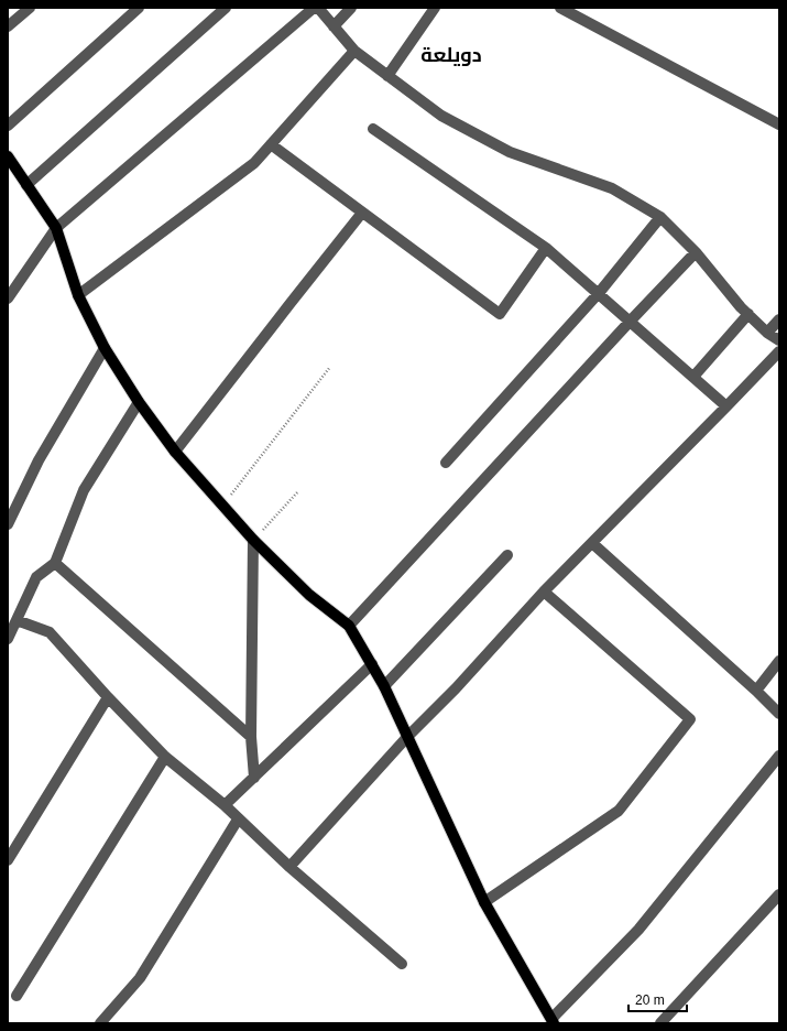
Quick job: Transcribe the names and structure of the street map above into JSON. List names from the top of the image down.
{
  "districts": ["دويلعة"],
  "scale_bar": "20 m"
}
